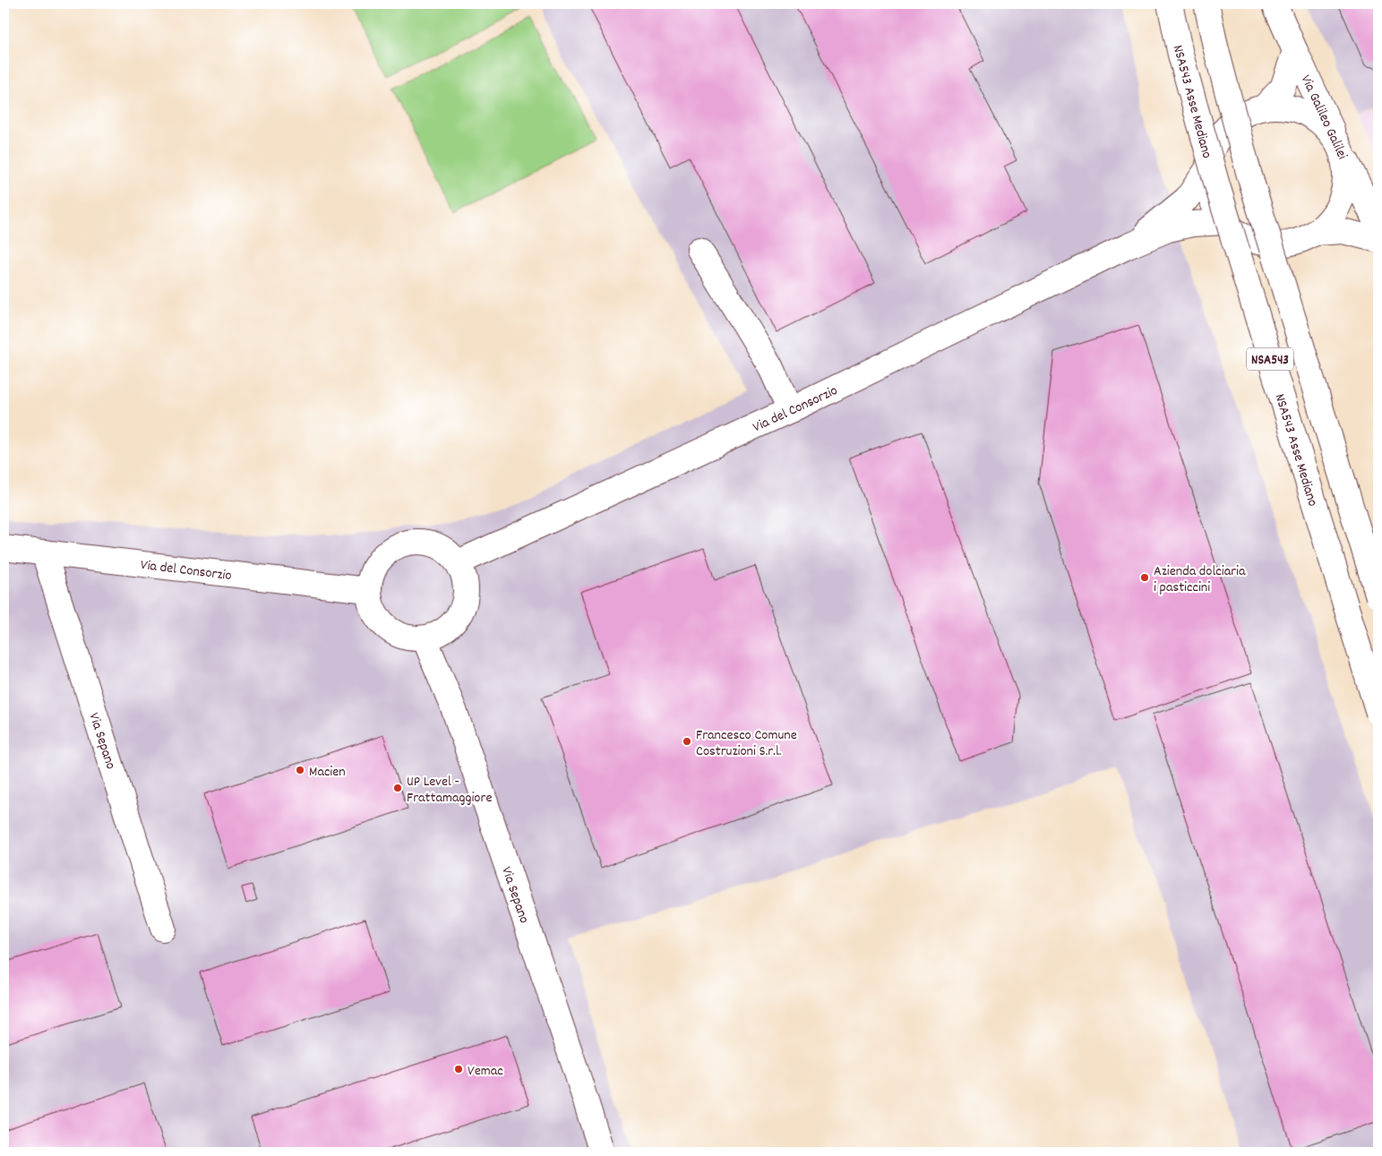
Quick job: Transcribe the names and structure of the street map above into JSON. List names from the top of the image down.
{
  "streets": {
    "main road": [
      "NSA543 Asse Mediano",
      "Via Galileo Galilei",
      "NSA543",
      "Via del Consorzio",
      "Via Sepano"
    ]
  },
  "crossings": [
    ["Via Galileo Galilei", "Via del Consorzio"],
    ["Via del Consorzio", "Via Sepano"]
  ],
  "places": [
    "Azienda dolciaria i pasticcini",
    "Francesco Comune Costruzioni S.r.l.",
    "Macien",
    "UP Level - Frattamaggiore",
    "Vemac"
  ]
}
